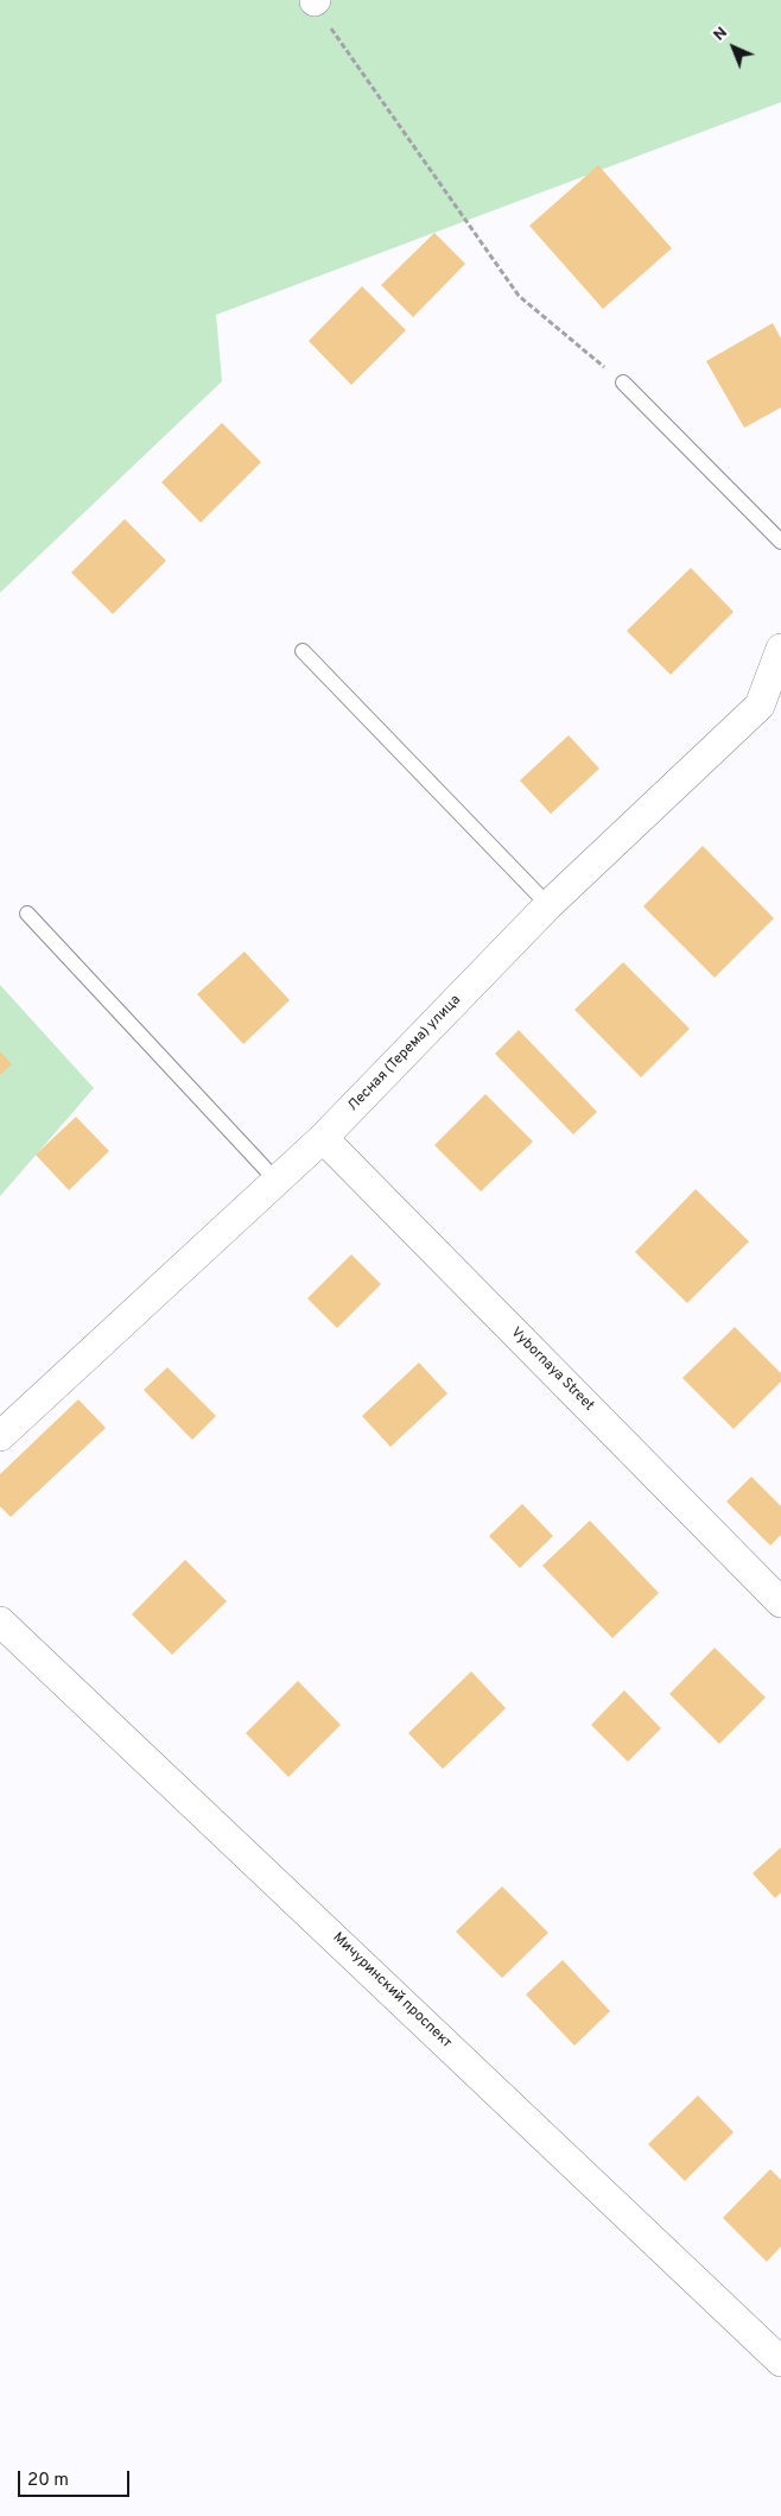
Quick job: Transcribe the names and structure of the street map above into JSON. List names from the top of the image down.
{
  "streets": {
    "street": ["Лесная (Терема) улица", "Vybornaya Street", "Мичуринский проспект"]
  },
  "crossings": [
    ["Лесная (Терема) улица", "Vybornaya Street"]
  ],
  "scale_bar": "20 m",
  "north": "top left"
}
